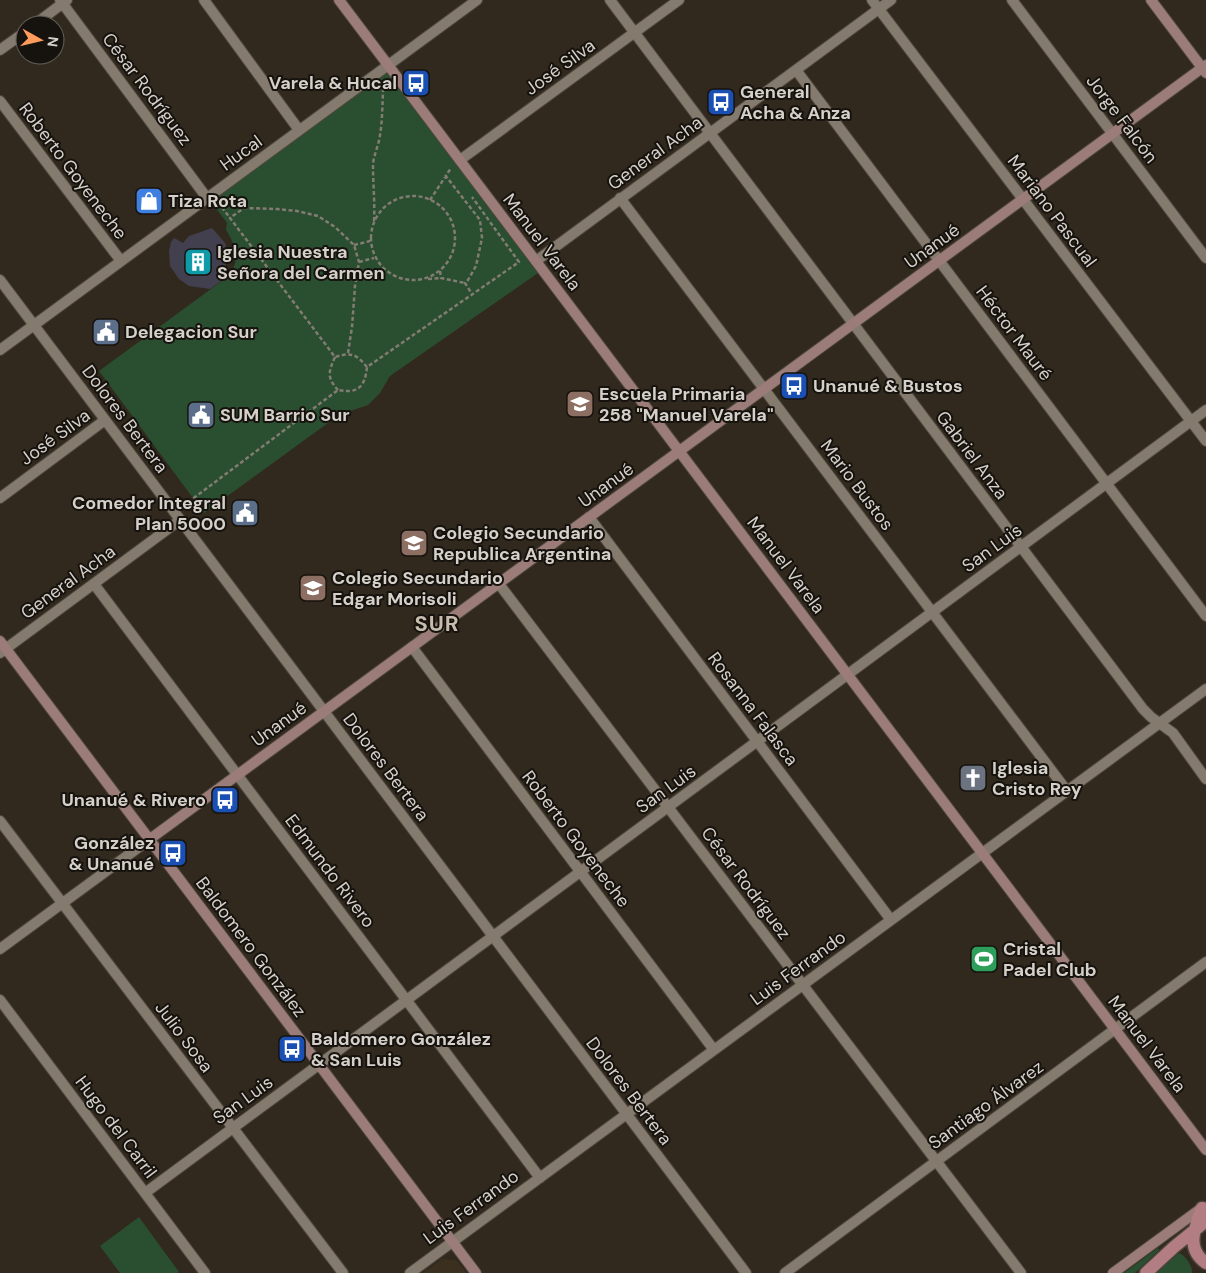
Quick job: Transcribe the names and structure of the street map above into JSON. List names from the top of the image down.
{
  "streets": {
    "street": [
      "José Silva",
      "César Rodríguez",
      "Jorge Falcón",
      "Hucal",
      "General Acha",
      "Roberto Goyeneche",
      "Mariano Pascual",
      "Manuel Varela",
      "Unanué",
      "Héctor Mauré",
      "Dolores Bertera",
      "Gabriel Anza",
      "Mario Bustos",
      "San Luis",
      "Rosanna Falasca",
      "Edmundo Rivero",
      "Baldomero González",
      "Luis Ferrando",
      "Julio Sosa",
      "Santiago Álvarez",
      "Hugo del Carril"
    ]
  },
  "crossings": [
    ["José Silva", "Manuel Varela"],
    ["José Silva", "Dolores Bertera"],
    ["José Silva", "Gabriel Anza"],
    ["César Rodríguez", "Hucal"],
    ["César Rodríguez", "Unanué"],
    ["César Rodríguez", "San Luis"],
    ["César Rodríguez", "Luis Ferrando"],
    ["César Rodríguez", "Santiago Álvarez"],
    ["Jorge Falcón", "Unanué"],
    ["Hucal", "Roberto Goyeneche"],
    ["Hucal", "Manuel Varela"],
    ["Hucal", "Dolores Bertera"],
    ["General Acha", "Mariano Pascual"],
    ["General Acha", "Manuel Varela"],
    ["General Acha", "Héctor Mauré"],
    ["General Acha", "Dolores Bertera"],
    ["General Acha", "Gabriel Anza"],
    ["General Acha", "Mario Bustos"],
    ["General Acha", "Edmundo Rivero"],
    ["General Acha", "Baldomero González"],
    ["Roberto Goyeneche", "Unanué"],
    ["Roberto Goyeneche", "San Luis"],
    ["Roberto Goyeneche", "Luis Ferrando"],
    ["Mariano Pascual", "Unanué"],
    ["Mariano Pascual", "San Luis"],
    ["Manuel Varela", "Unanué"],
    ["Manuel Varela", "San Luis"],
    ["Manuel Varela", "Luis Ferrando"],
    ["Manuel Varela", "Santiago Álvarez"],
    ["Unanué", "Héctor Mauré"],
    ["Unanué", "Dolores Bertera"],
    ["Unanué", "Gabriel Anza"],
    ["Unanué", "Mario Bustos"],
    ["Unanué", "Rosanna Falasca"],
    ["Unanué", "Edmundo Rivero"],
    ["Unanué", "Baldomero González"],
    ["Unanué", "Julio Sosa"],
    ["Héctor Mauré", "San Luis"],
    ["Dolores Bertera", "San Luis"],
    ["Dolores Bertera", "Luis Ferrando"],
    ["Gabriel Anza", "San Luis"],
    ["Gabriel Anza", "Luis Ferrando"],
    ["Mario Bustos", "San Luis"],
    ["Mario Bustos", "Luis Ferrando"],
    ["San Luis", "Rosanna Falasca"],
    ["San Luis", "Edmundo Rivero"],
    ["San Luis", "Baldomero González"],
    ["San Luis", "Julio Sosa"],
    ["San Luis", "Hugo del Carril"],
    ["Rosanna Falasca", "Luis Ferrando"],
    ["Edmundo Rivero", "Luis Ferrando"],
    ["Baldomero González", "Luis Ferrando"]
  ],
  "districts": ["SUR"],
  "places": {
    "bus stop": [
      "Varela & Hucal",
      "General Acha & Anza",
      "Unanué & Bustos",
      "Unanué & Rivero",
      "González & Unanué",
      "Baldomero González & San Luis"
    ],
    "shop": ["Tiza Rota"],
    "building": ["Iglesia Nuestra Señora del Carmen"],
    "public building": ["Delegacion Sur", "SUM Barrio Sur", "Comedor Integral Plan 5000"],
    "school or university": ["Escuela Primaria 258 \"Manuel Varela\"", "Colegio Secundario Republica Argentina", "Colegio Secundario Edgar Morisoli"],
    "church": ["Iglesia Cristo Rey"],
    "sports": ["Cristal Padel Club"]
  },
  "north": "right"
}
